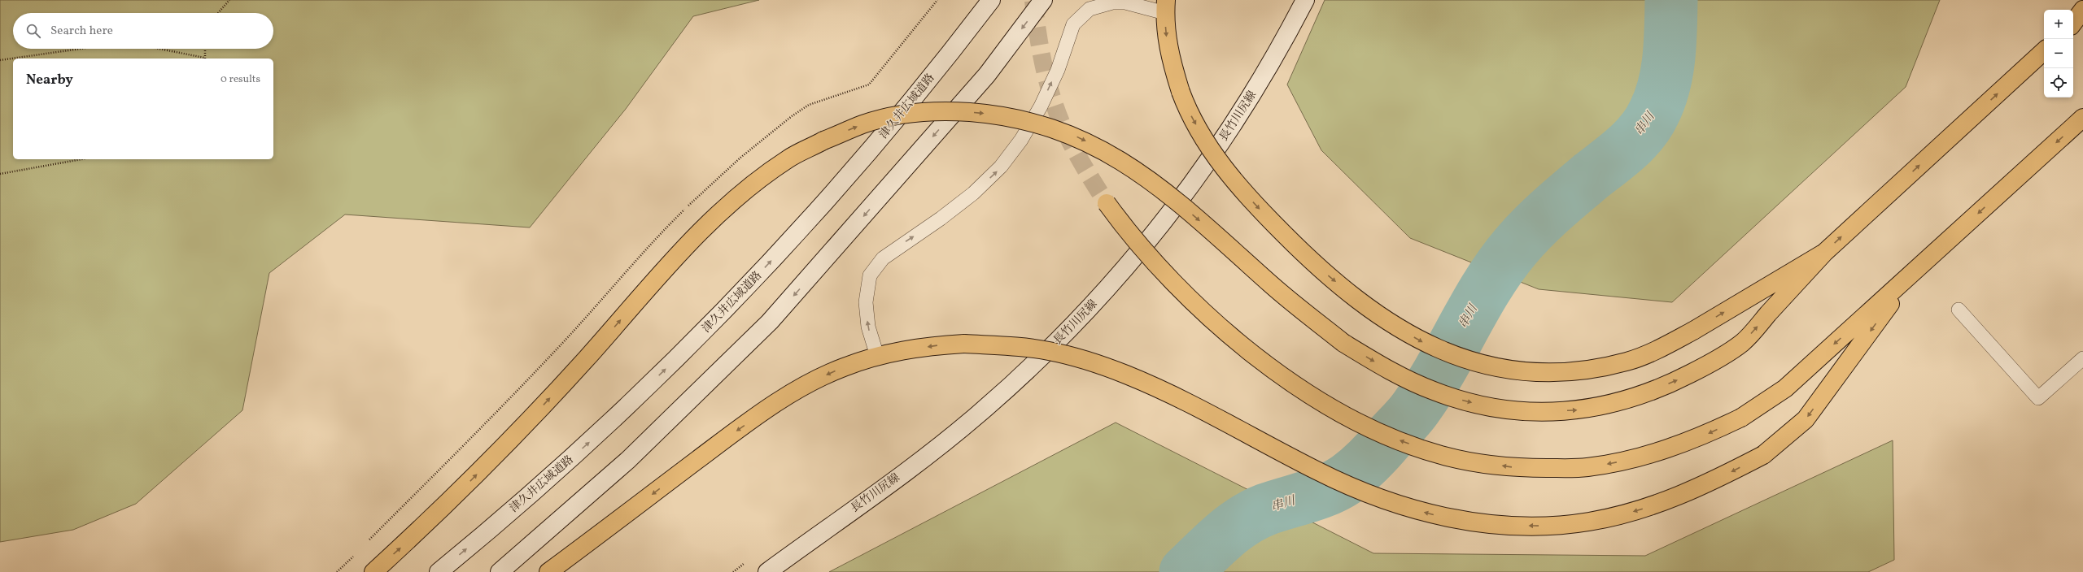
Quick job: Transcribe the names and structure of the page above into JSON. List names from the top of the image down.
{
  "streets": {
    "main road": ["津久井広域道路", "長竹川尻線"]
  },
  "water": ["串川"],
  "page": {
    "map_buttons": ["+", "−"],
    "search": "Search here",
    "heading": ["Nearby", "0 results"]
  }
}
